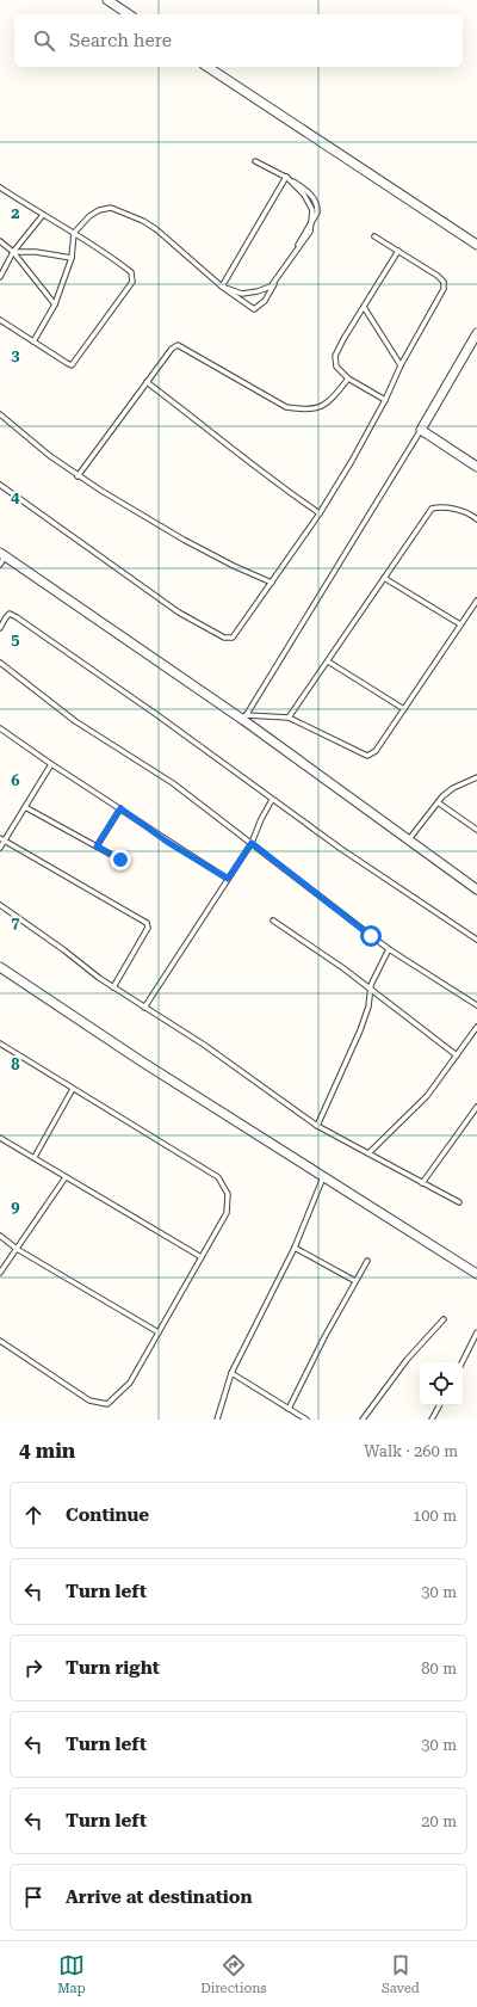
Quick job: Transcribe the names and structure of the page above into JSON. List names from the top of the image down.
{
  "page": {
    "search": "Search here",
    "heading": ["4 min", "Walk · 260 m"],
    "list": [
      ["Continue", "100 m"],
      ["Turn left", "30 m"],
      ["Turn right", "80 m"],
      ["Turn left", "30 m"],
      ["Turn left", "20 m"],
      "Arrive at destination"
    ],
    "nav": ["Map", "Directions", "Saved"]
  },
  "grid": {
    "rows": [
      "2",
      "3",
      "4",
      "5",
      "6",
      "7",
      "8",
      "9"
    ]
  }
}
